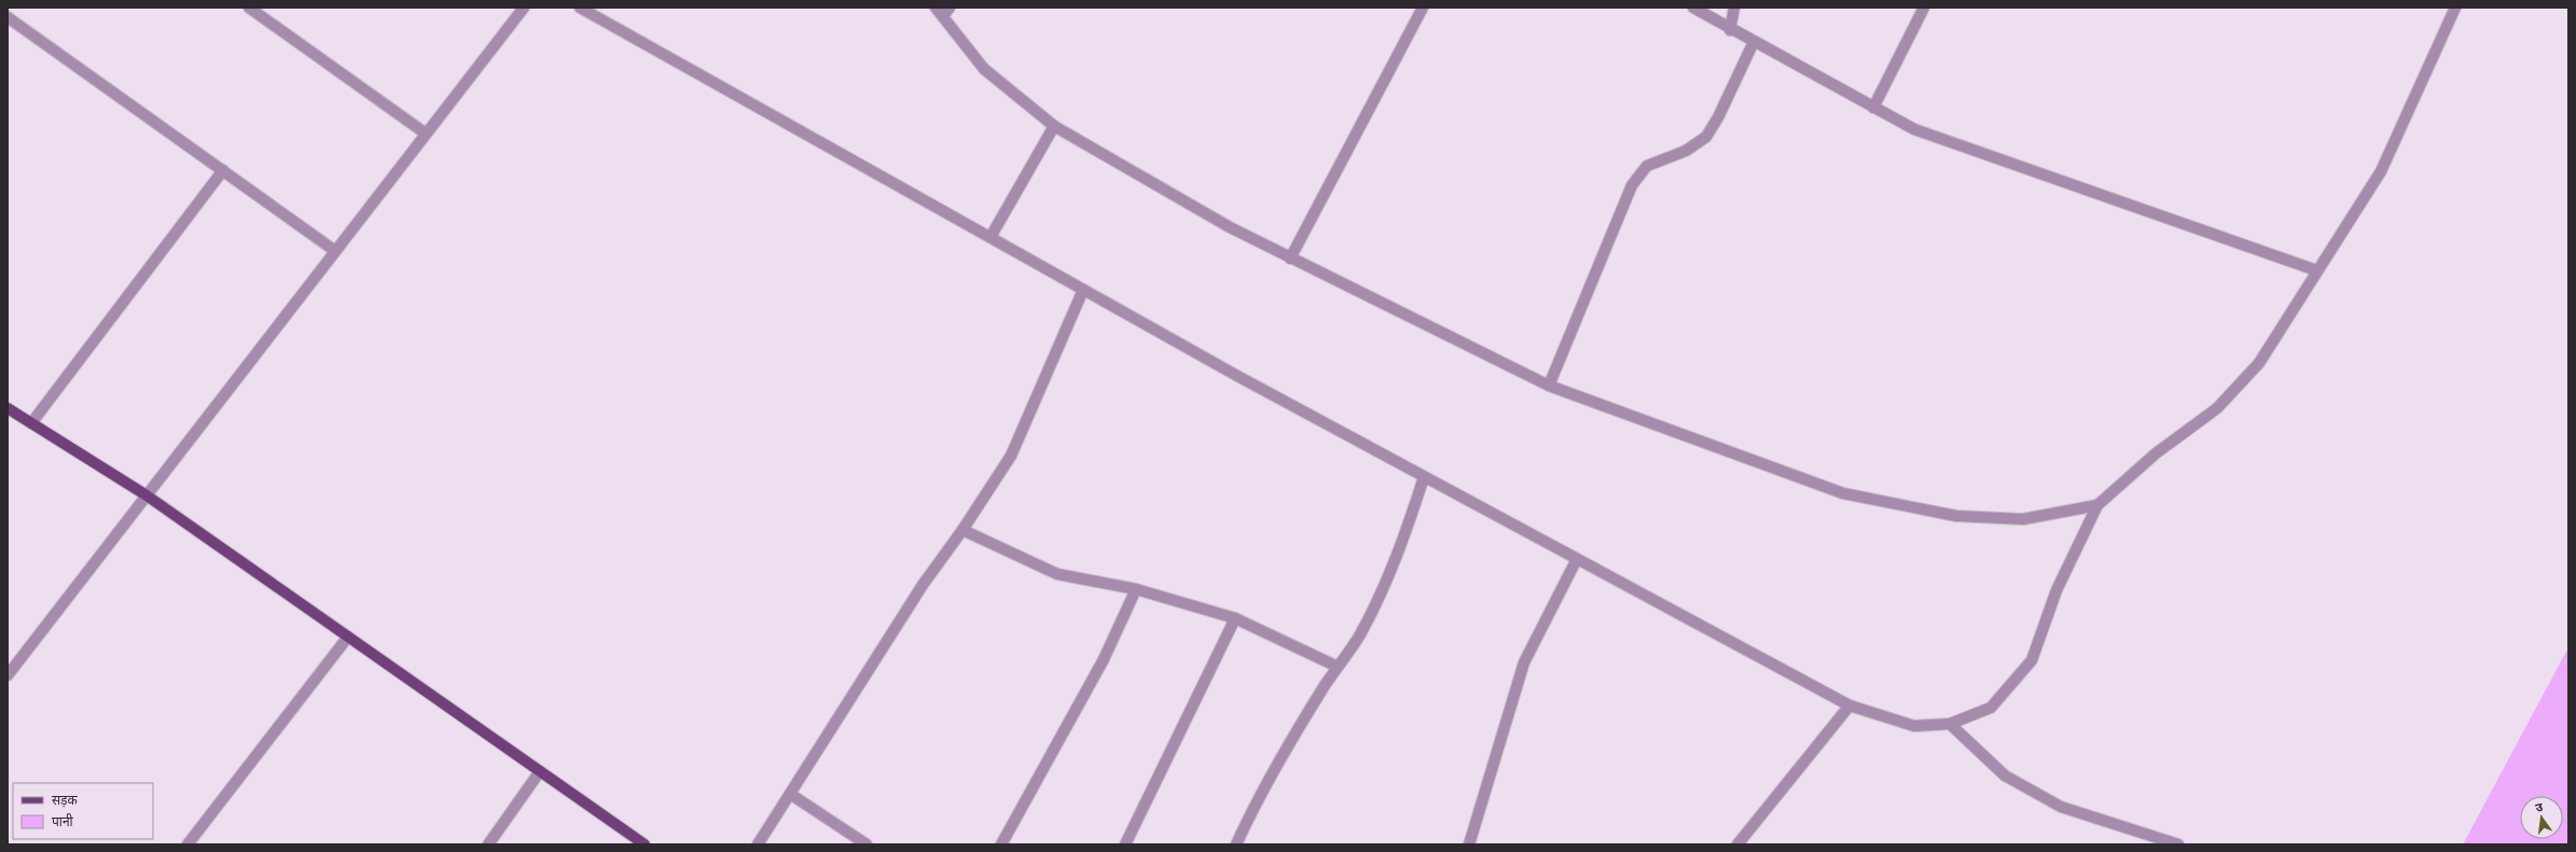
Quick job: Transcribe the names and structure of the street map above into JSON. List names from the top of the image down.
{
  "legend": ["सड़क", "पानी"],
  "north": "top"
}
